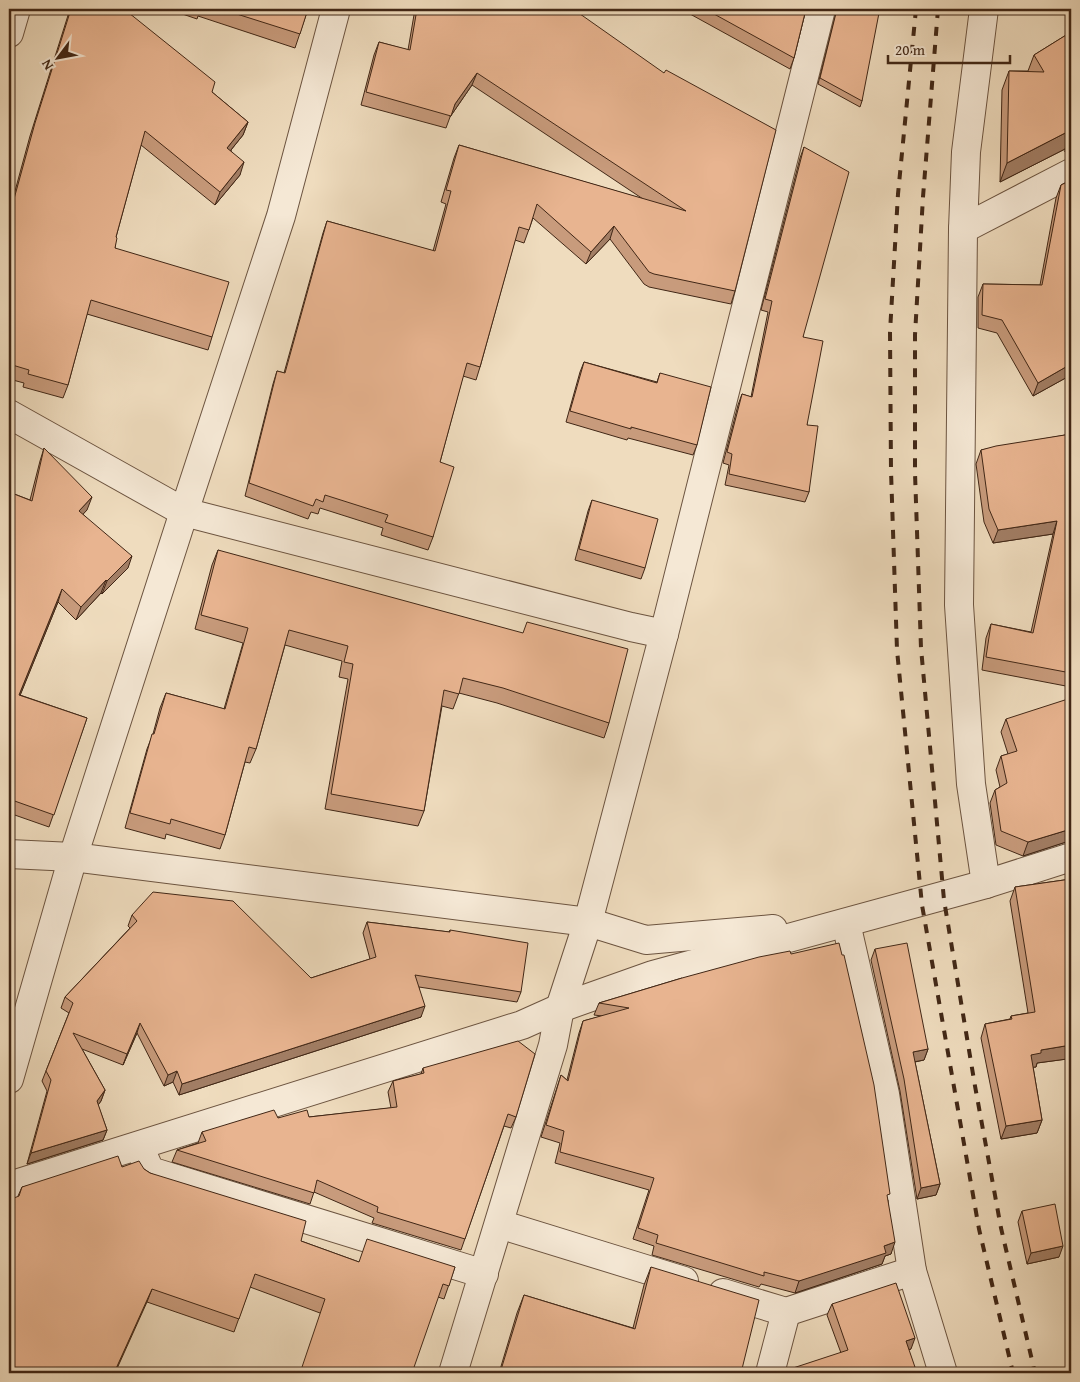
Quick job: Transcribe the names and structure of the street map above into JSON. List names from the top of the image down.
{
  "scale_bar": "20 m",
  "north": "bottom left"
}
